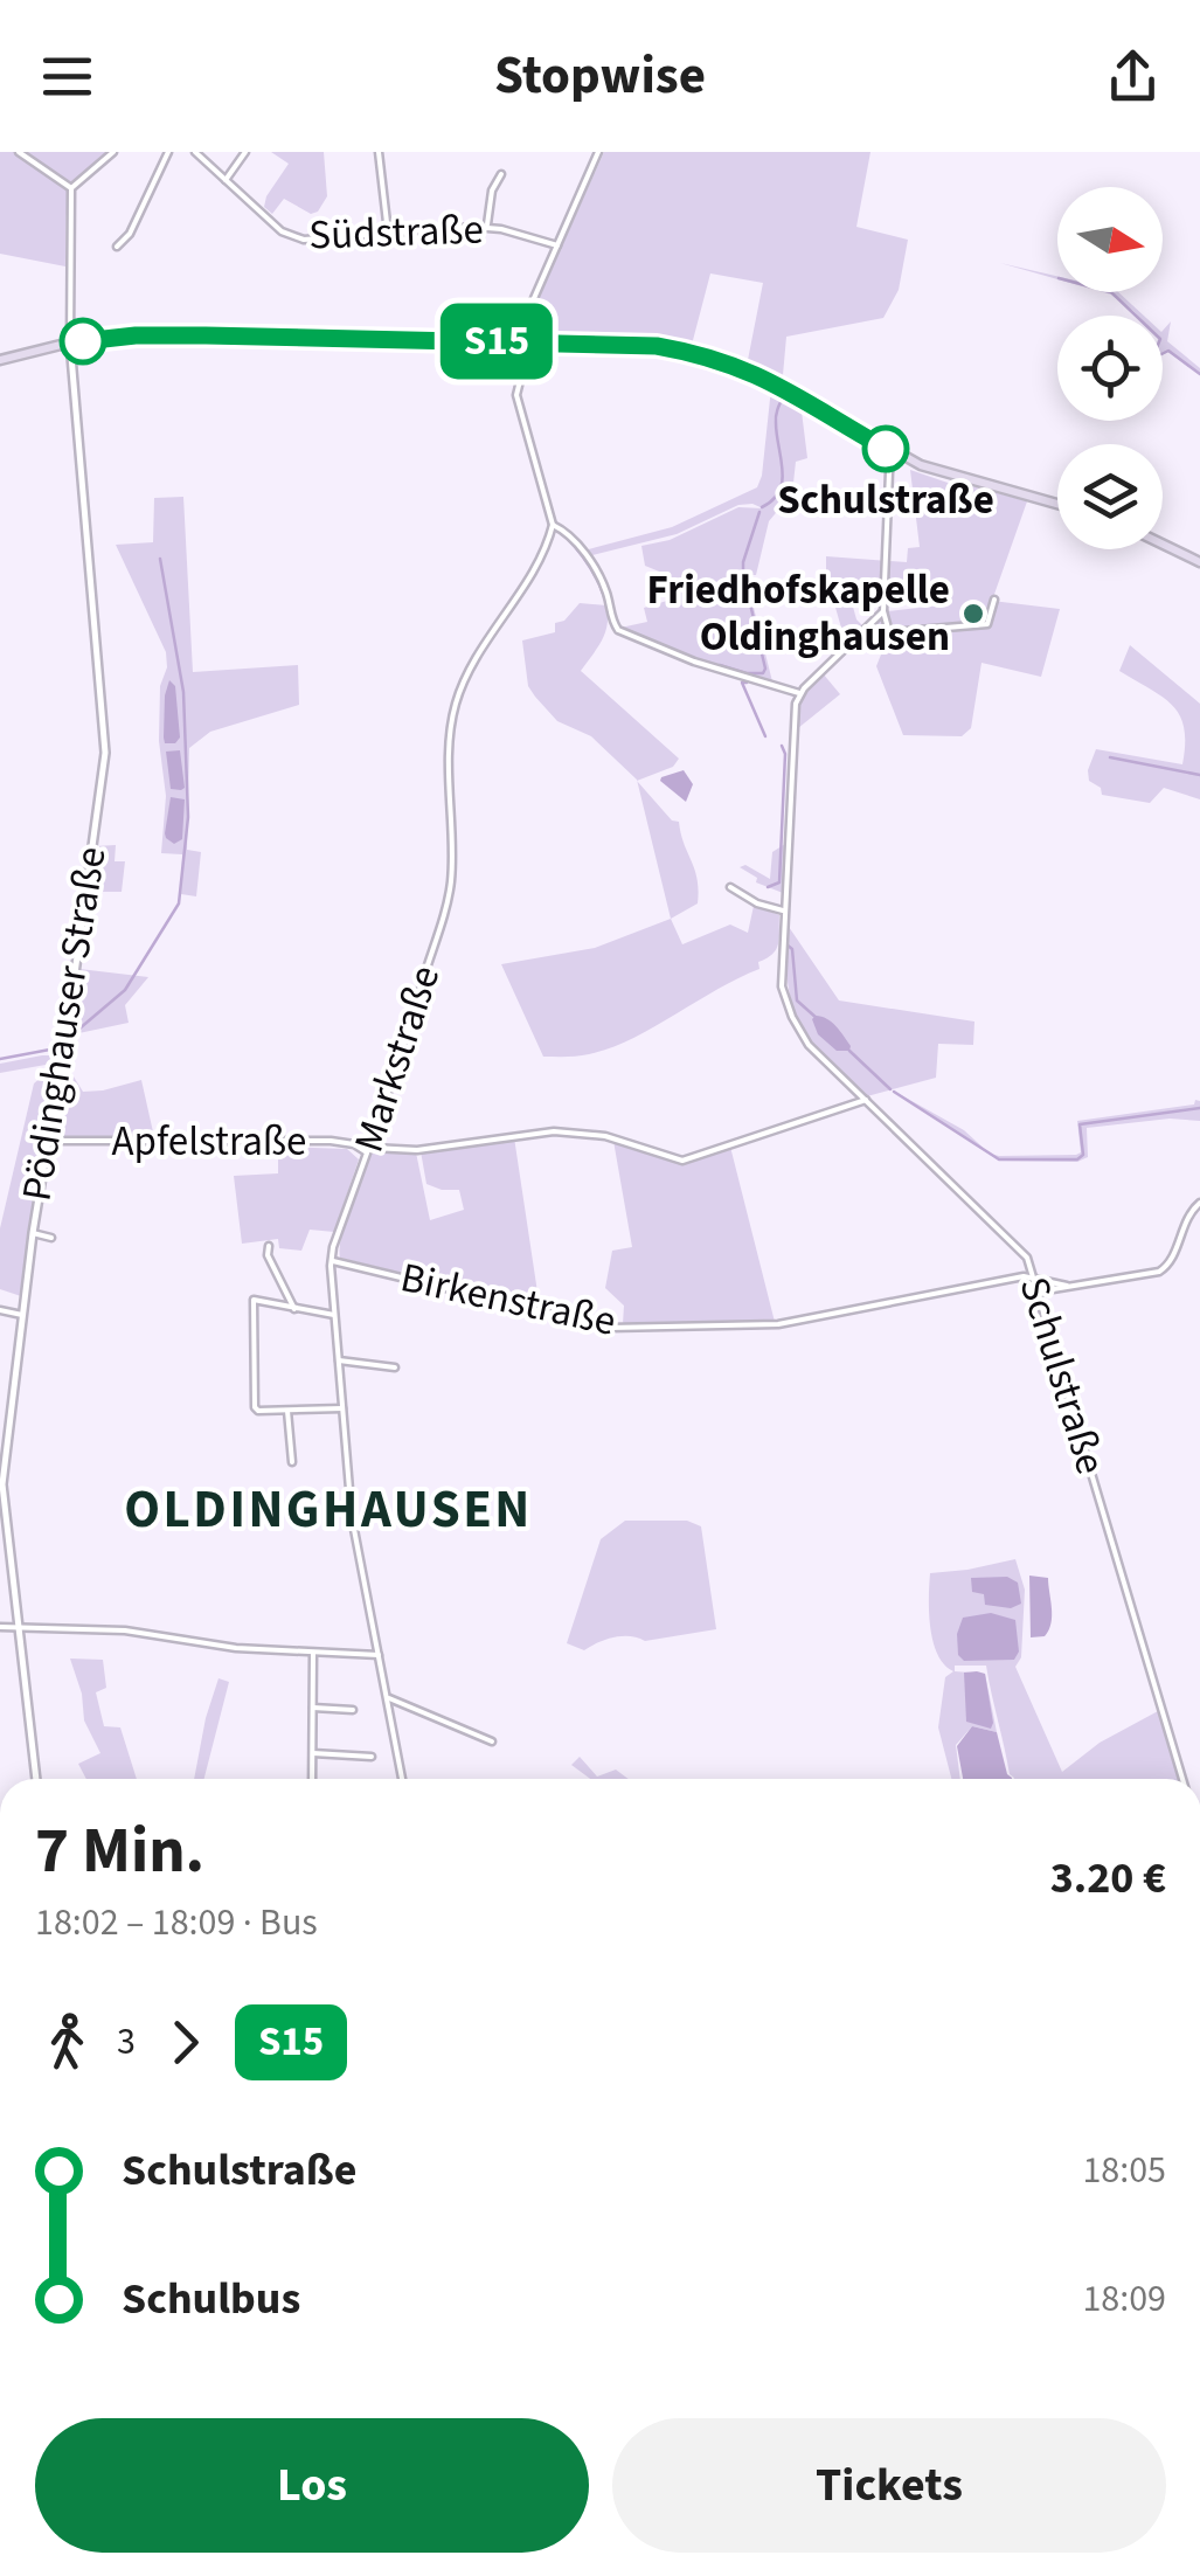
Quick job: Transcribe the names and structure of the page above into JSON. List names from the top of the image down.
{
  "streets": {
    "street": [
      "Südstraße",
      "Pödinghauser Straße",
      "Markstraße",
      "Apfelstraße",
      "Birkenstraße",
      "Schulstraße"
    ]
  },
  "crossings": [
    ["Pödinghauser Straße", "Apfelstraße"],
    ["Markstraße", "Apfelstraße"],
    ["Markstraße", "Birkenstraße"],
    ["Apfelstraße", "Schulstraße"],
    ["Birkenstraße", "Schulstraße"]
  ],
  "districts": ["OLDINGHAUSEN"],
  "places": ["Schulstraße", "Friedhofskapelle Oldinghausen"],
  "lines": ["bus line S15"],
  "north": "right",
  "page": {
    "header": "Stopwise",
    "on_map": "S15",
    "heading": ["7 Min.", "18:02 – 18:09 · Bus", "3.20 €"],
    "legs": ["3", "S15"],
    "list": [
      {
        "name": "Schulstraße",
        "value": "18:05"
      },
      {
        "name": "Schulbus",
        "value": "18:09"
      }
    ],
    "buttons": ["Los", "Tickets"]
  }
}
